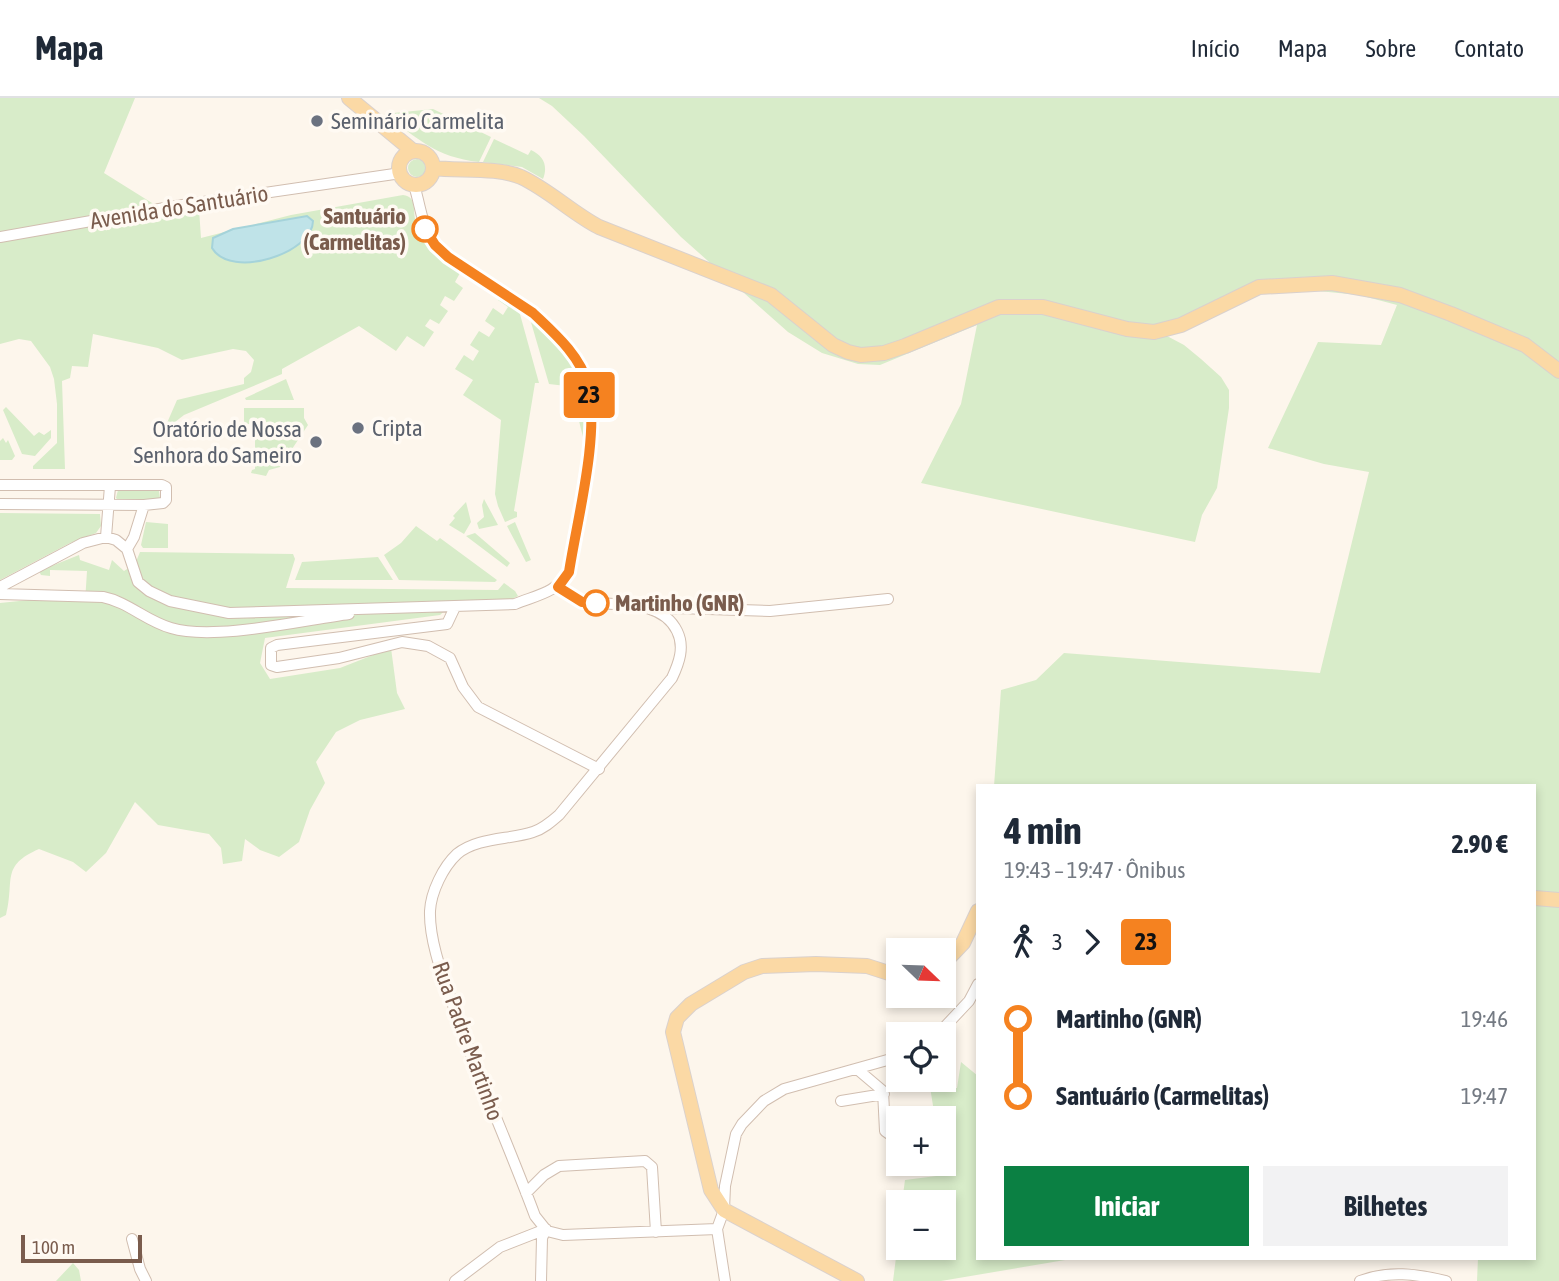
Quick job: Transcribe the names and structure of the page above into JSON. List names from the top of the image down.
{
  "streets": {
    "street": ["Avenida do Santuário", "Rua Padre Martinho"]
  },
  "places": [
    "Seminário Carmelita",
    "Santuário (Carmelitas)",
    "Cripta",
    "Oratório de Nossa Senhora do Sameiro",
    "Martinho (GNR)"
  ],
  "lines": ["bus line 23"],
  "scale_bar": "100 m",
  "north": "bottom right",
  "page": {
    "header": "Mapa",
    "nav": [
      "Início",
      "Mapa",
      "Sobre",
      "Contato"
    ],
    "on_map": "23",
    "heading": ["4 min", "19:43 – 19:47 · Ônibus", "2.90 €"],
    "legs": ["3", "23"],
    "map_buttons": ["+", "−"],
    "list": [
      {
        "name": "Martinho (GNR)",
        "value": "19:46"
      },
      {
        "name": "Santuário (Carmelitas)",
        "value": "19:47"
      }
    ],
    "buttons": ["Iniciar", "Bilhetes"],
    "scale": "100 m"
  }
}
